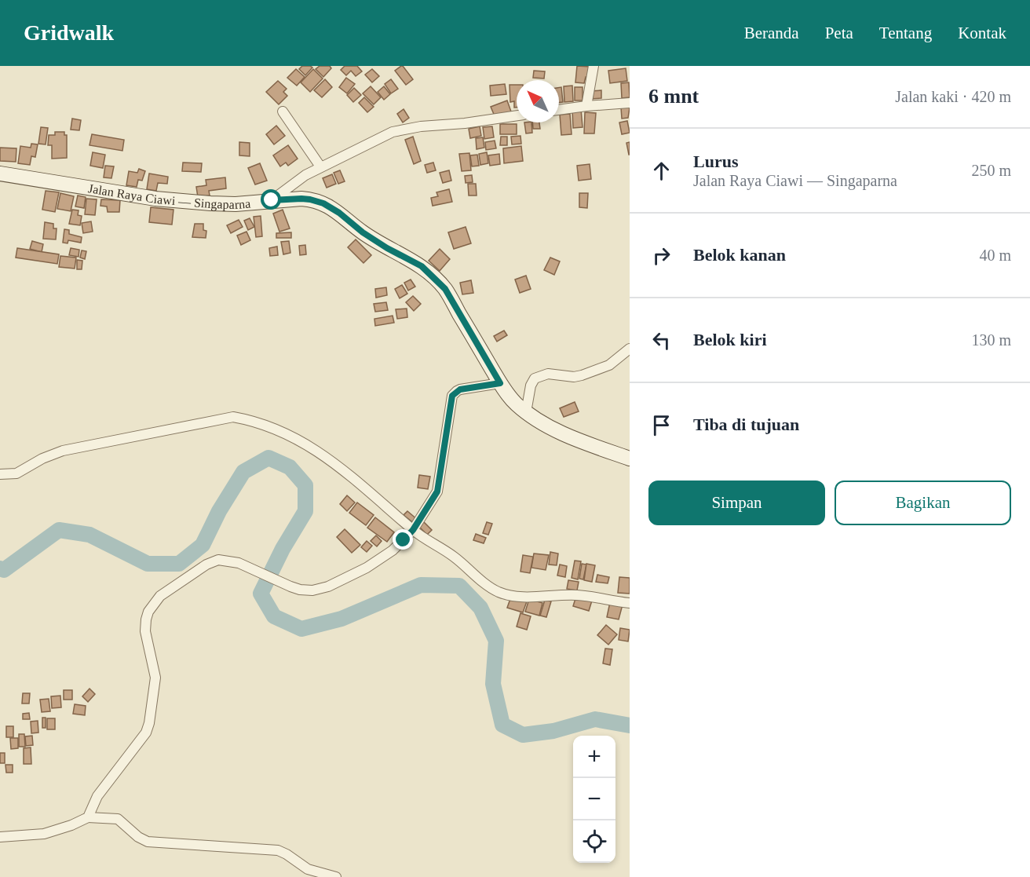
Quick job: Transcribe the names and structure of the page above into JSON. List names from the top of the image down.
{
  "streets": {
    "main road": ["Jalan Raya Ciawi — Singaparna"]
  },
  "north": "top left",
  "page": {
    "header": "Gridwalk",
    "nav": [
      "Beranda",
      "Peta",
      "Tentang",
      "Kontak"
    ],
    "heading": ["6 mnt", "Jalan kaki · 420 m"],
    "list": [
      ["Lurus", "Jalan Raya Ciawi — Singaparna", "250 m"],
      ["Belok kanan", "40 m"],
      ["Belok kiri", "130 m"],
      "Tiba di tujuan"
    ],
    "buttons": ["Simpan", "Bagikan"],
    "map_buttons": ["+", "−"]
  }
}
